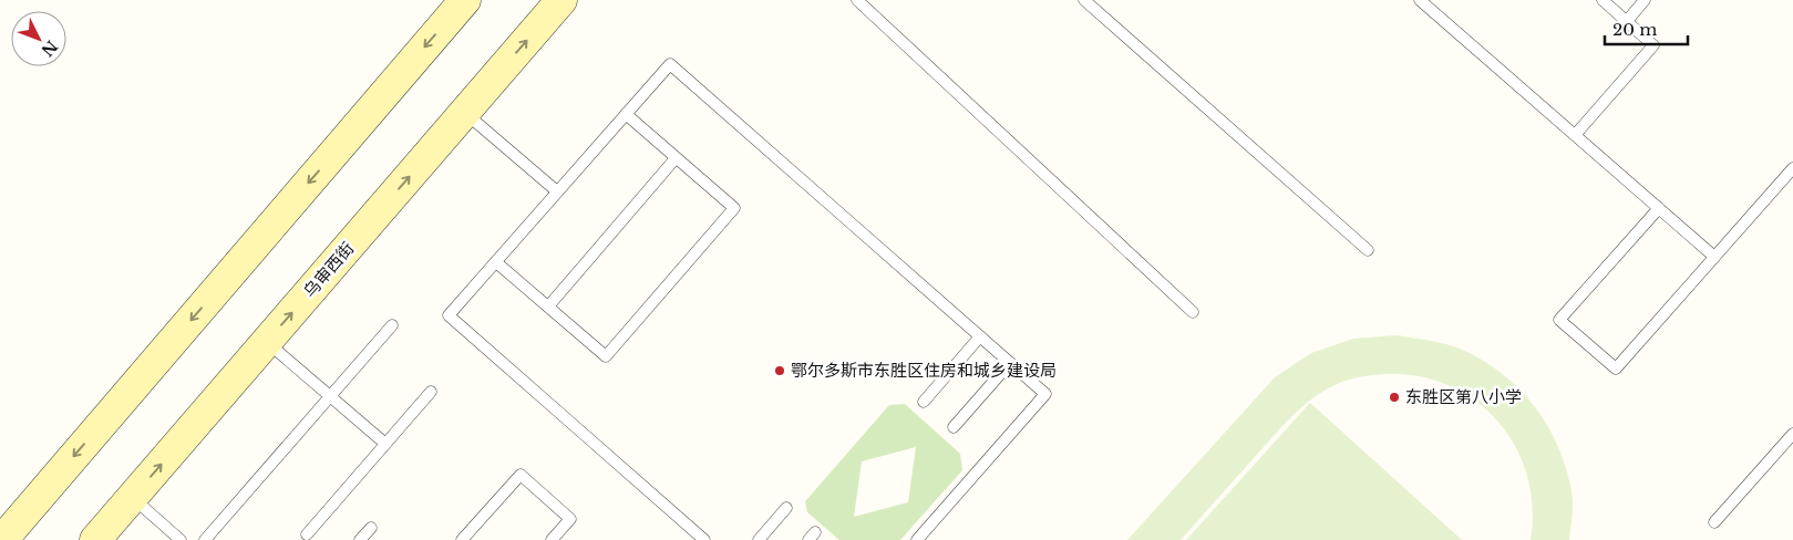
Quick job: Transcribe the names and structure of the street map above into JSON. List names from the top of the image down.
{
  "streets": {
    "main road": ["乌审西街"]
  },
  "places": ["鄂尔多斯市东胜区住房和城乡建设局", "东胜区第八小学"],
  "scale_bar": "20 m",
  "north": "bottom right"
}
